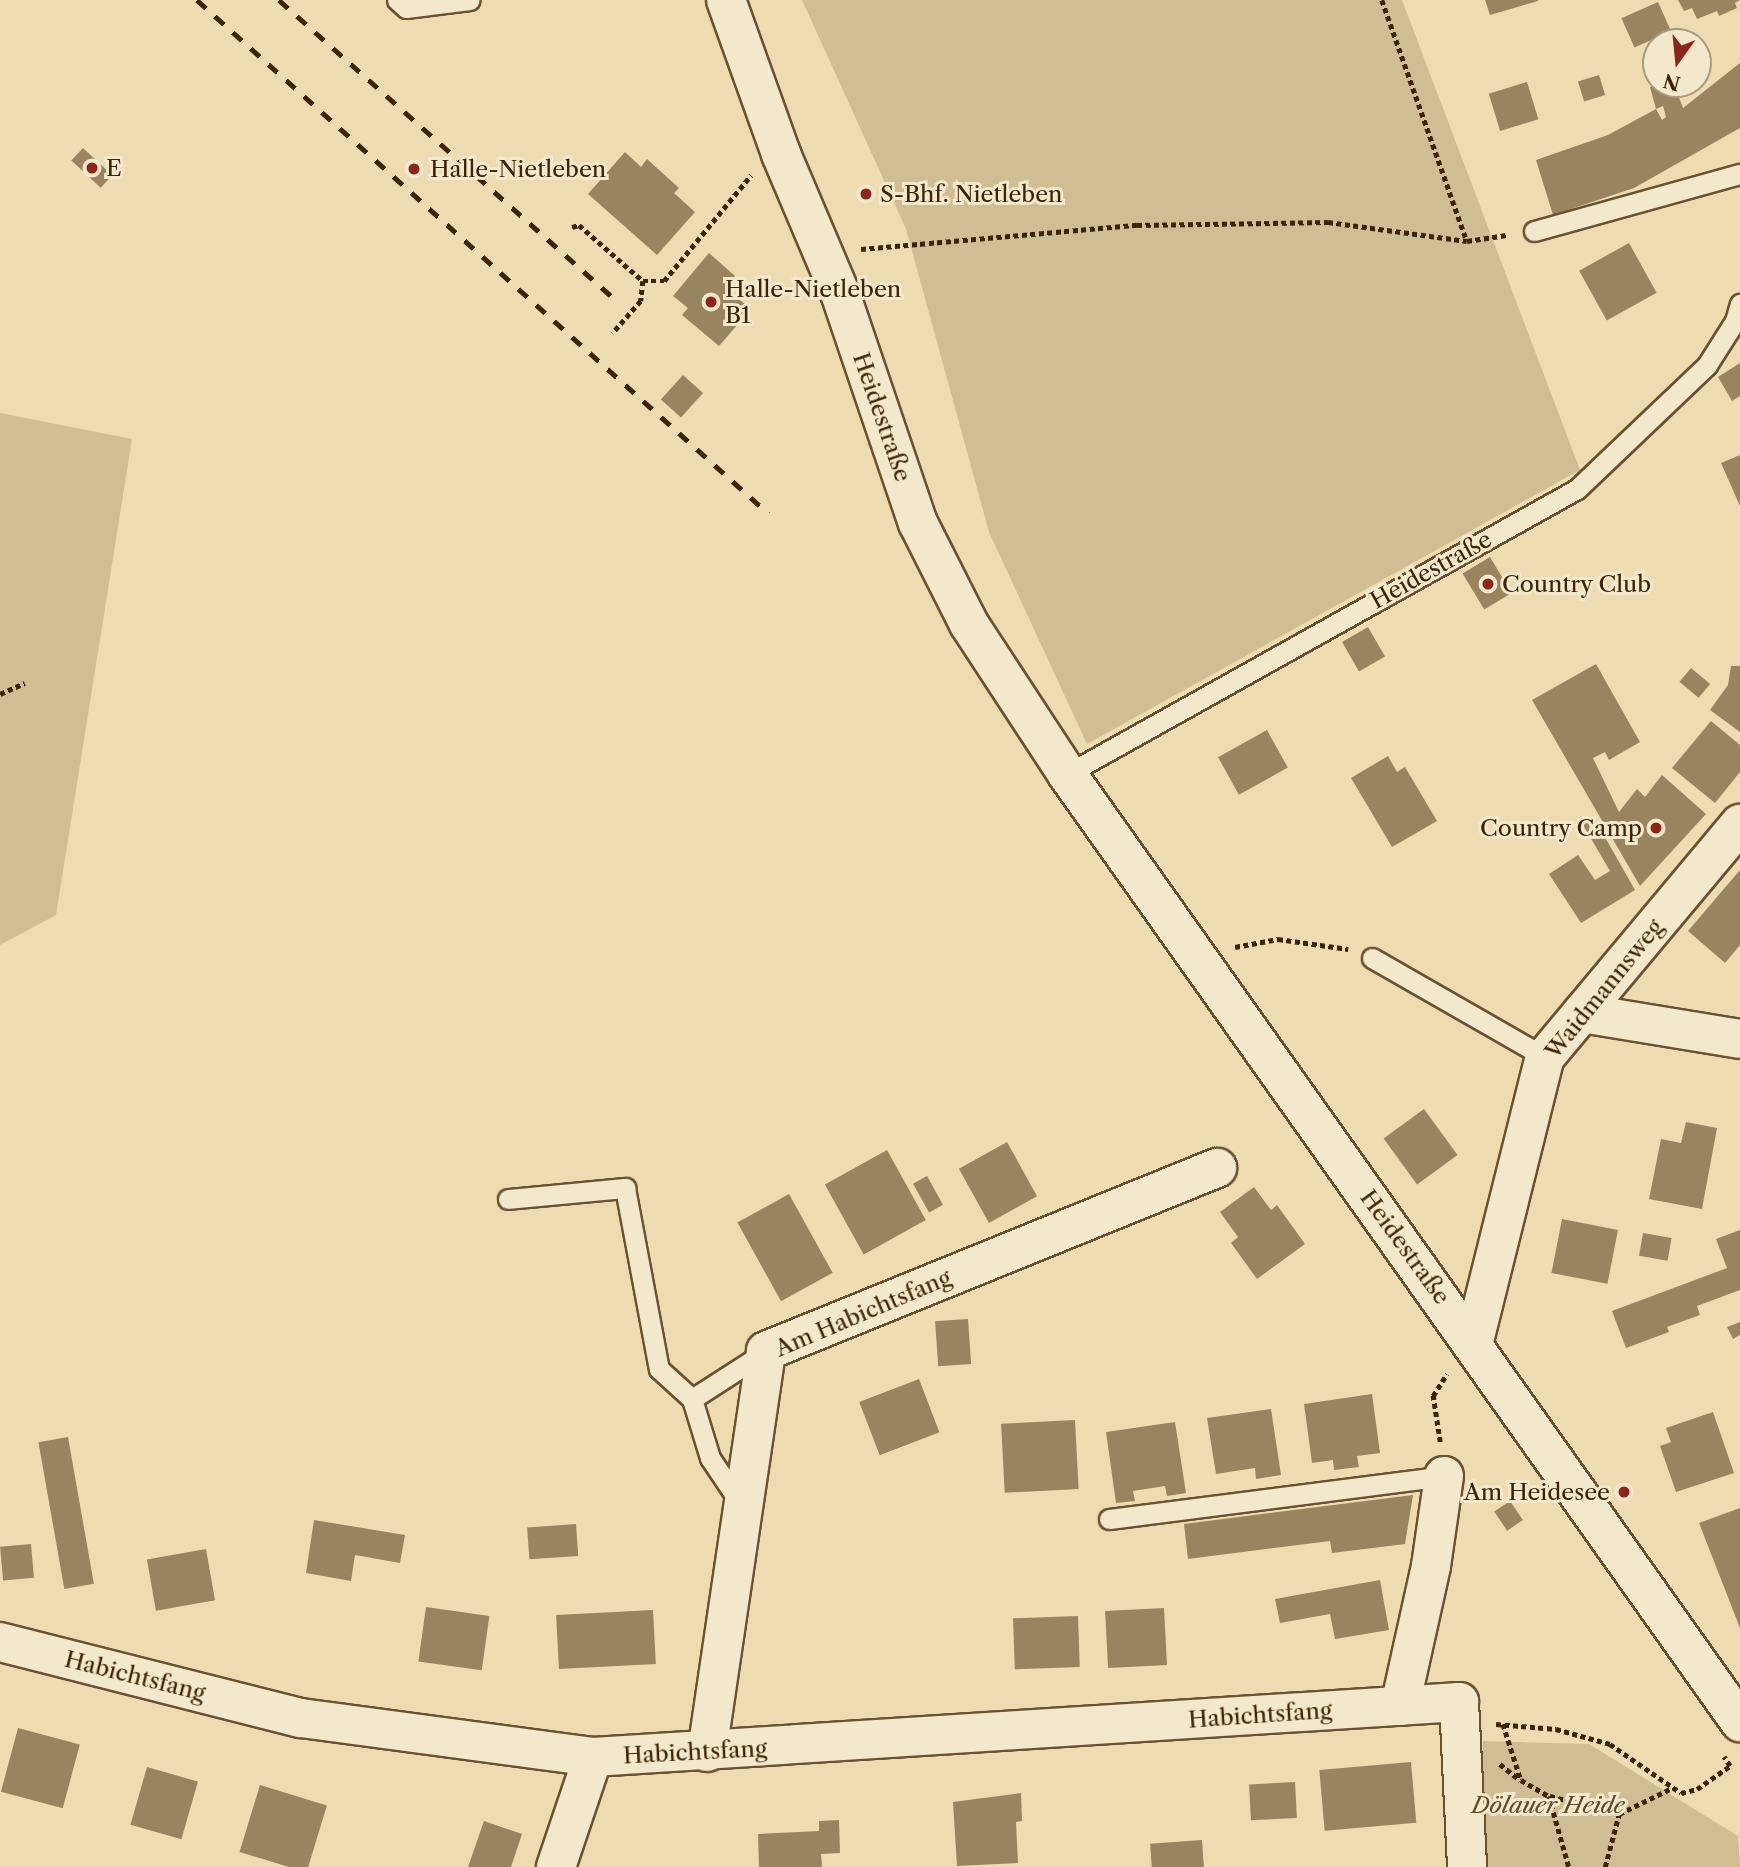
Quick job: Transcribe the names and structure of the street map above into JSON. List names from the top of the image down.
{
  "streets": {
    "street": [
      "Heidestraße",
      "Waidmannsweg",
      "Am Habichtsfang",
      "Habichtsfang"
    ]
  },
  "crossings": [
    ["Heidestraße", "Waidmannsweg"],
    ["Am Habichtsfang", "Habichtsfang"]
  ],
  "parks": ["Dölauer Heide"],
  "places": [
    "E",
    "Halle-Nietleben",
    "S-Bhf. Nietleben",
    "Halle-Nietleben B1",
    "Country Club",
    "Country Camp",
    "Am Heidesee"
  ],
  "north": "bottom"
}
